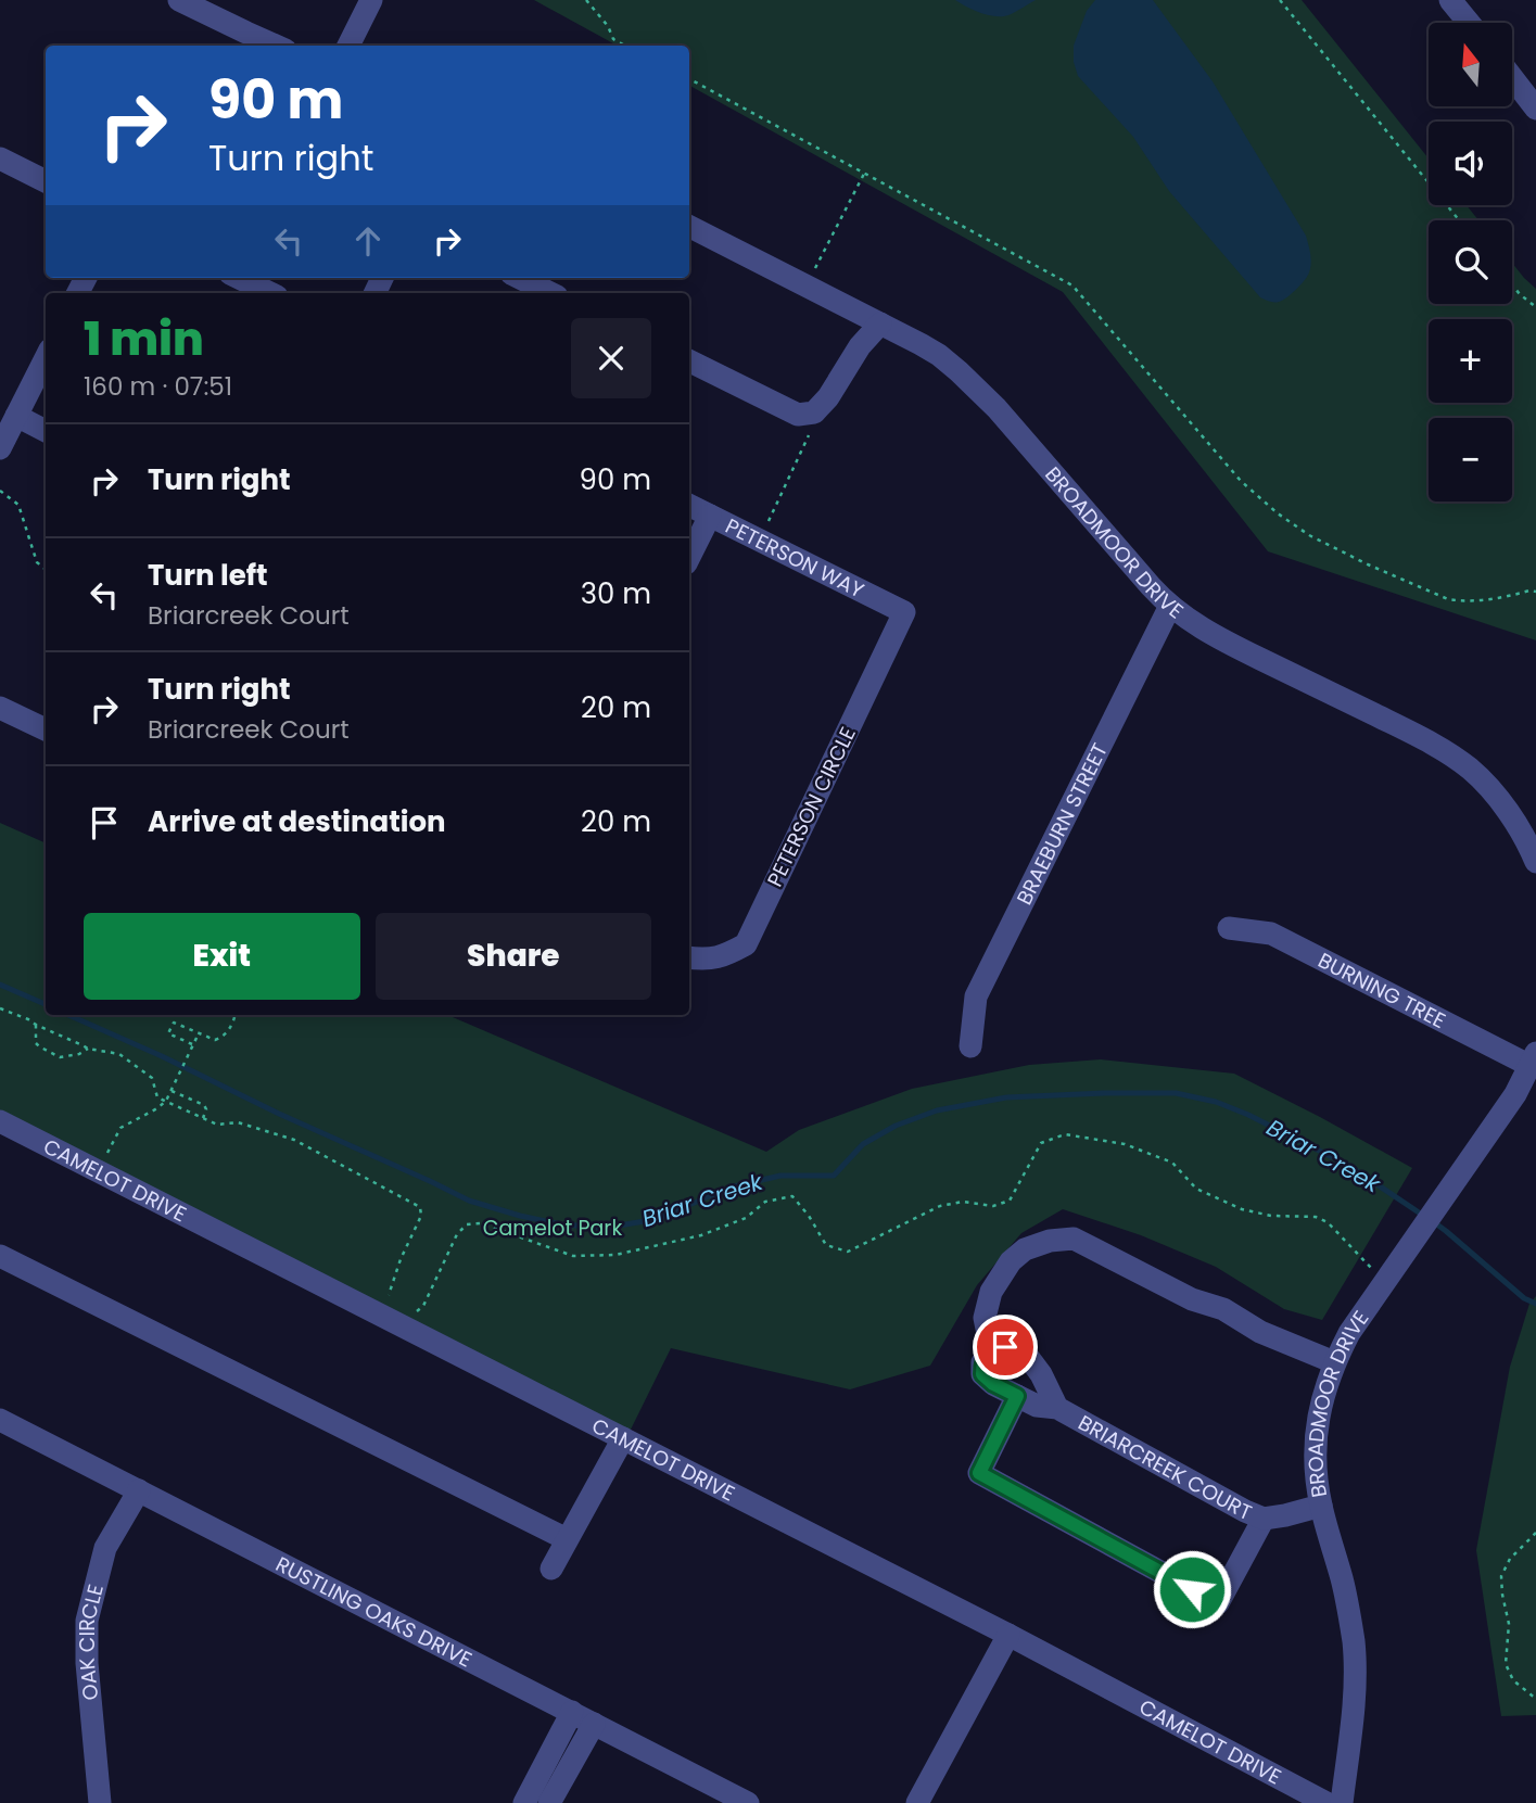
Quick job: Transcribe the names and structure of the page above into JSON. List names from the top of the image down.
{
  "streets": {
    "street": [
      "BROADMOOR DRIVE",
      "PETERSON WAY",
      "PETERSON CIRCLE",
      "BRAEBURN STREET",
      "BURNING TREE",
      "CAMELOT DRIVE",
      "BRIARCREEK COURT",
      "RUSTLING OAKS DRIVE",
      "OAK CIRCLE"
    ]
  },
  "crossings": [
    ["BROADMOOR DRIVE", "BRAEBURN STREET"],
    ["BROADMOOR DRIVE", "BURNING TREE"],
    ["BROADMOOR DRIVE", "BRIARCREEK COURT"],
    ["PETERSON WAY", "PETERSON CIRCLE"],
    ["RUSTLING OAKS DRIVE", "OAK CIRCLE"]
  ],
  "water": ["Briar Creek"],
  "parks": ["Camelot Park"],
  "north": "top",
  "page": {
    "map_buttons": ["+", "−"],
    "turn": ["90 m", "Turn right"],
    "heading": ["1 min", "160 m · 07:51"],
    "list": [
      {
        "name": "Turn right",
        "value": "90 m"
      },
      {
        "name": "Turn left",
        "note": "Briarcreek Court",
        "value": "30 m"
      },
      {
        "name": "Turn right",
        "note": "Briarcreek Court",
        "value": "20 m"
      },
      {
        "name": "Arrive at destination",
        "value": "20 m"
      }
    ],
    "buttons": ["Exit", "Share"]
  }
}
